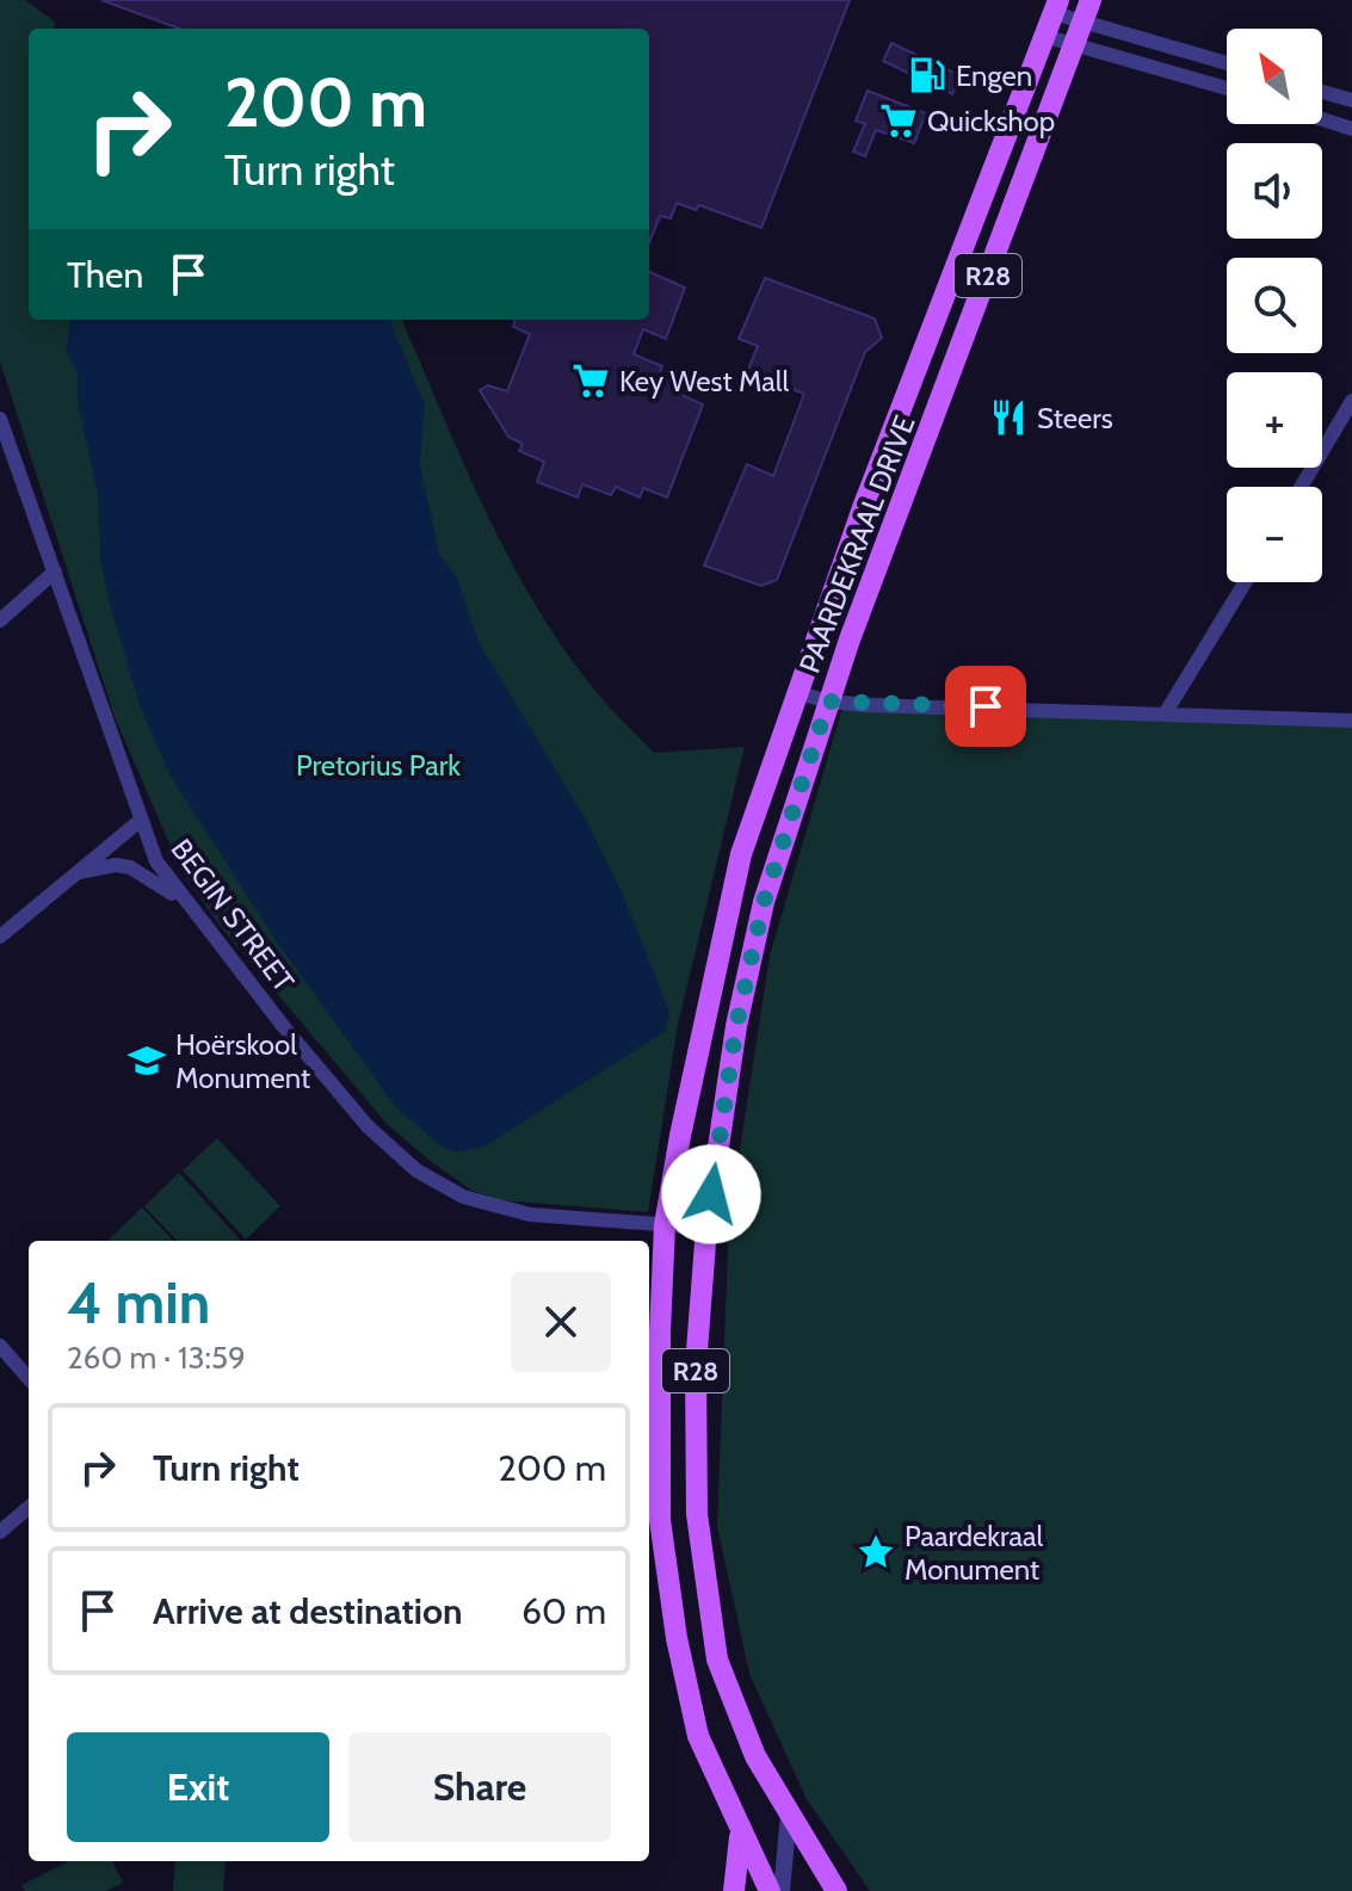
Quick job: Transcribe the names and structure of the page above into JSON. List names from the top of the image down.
{
  "streets": {
    "main road": ["R28", "PAARDEKRAAL DRIVE"],
    "street": ["BEGIN STREET"]
  },
  "crossings": [
    ["PAARDEKRAAL DRIVE", "BEGIN STREET"]
  ],
  "parks": ["Pretorius Park"],
  "places": {
    "fuel station": ["Engen"],
    "supermarket": ["Quickshop", "Key West Mall"],
    "restaurant": ["Steers"],
    "school or university": ["Hoërskool Monument"],
    "place": ["Paardekraal Monument"]
  },
  "north": "top left",
  "page": {
    "map_buttons": ["+", "−"],
    "turn": ["200 m", "Turn right"],
    "then": "Then",
    "heading": ["4 min", "260 m · 13:59"],
    "list": [
      {
        "name": "Turn right",
        "value": "200 m"
      },
      {
        "name": "Arrive at destination",
        "value": "60 m"
      }
    ],
    "buttons": ["Exit", "Share"]
  }
}
